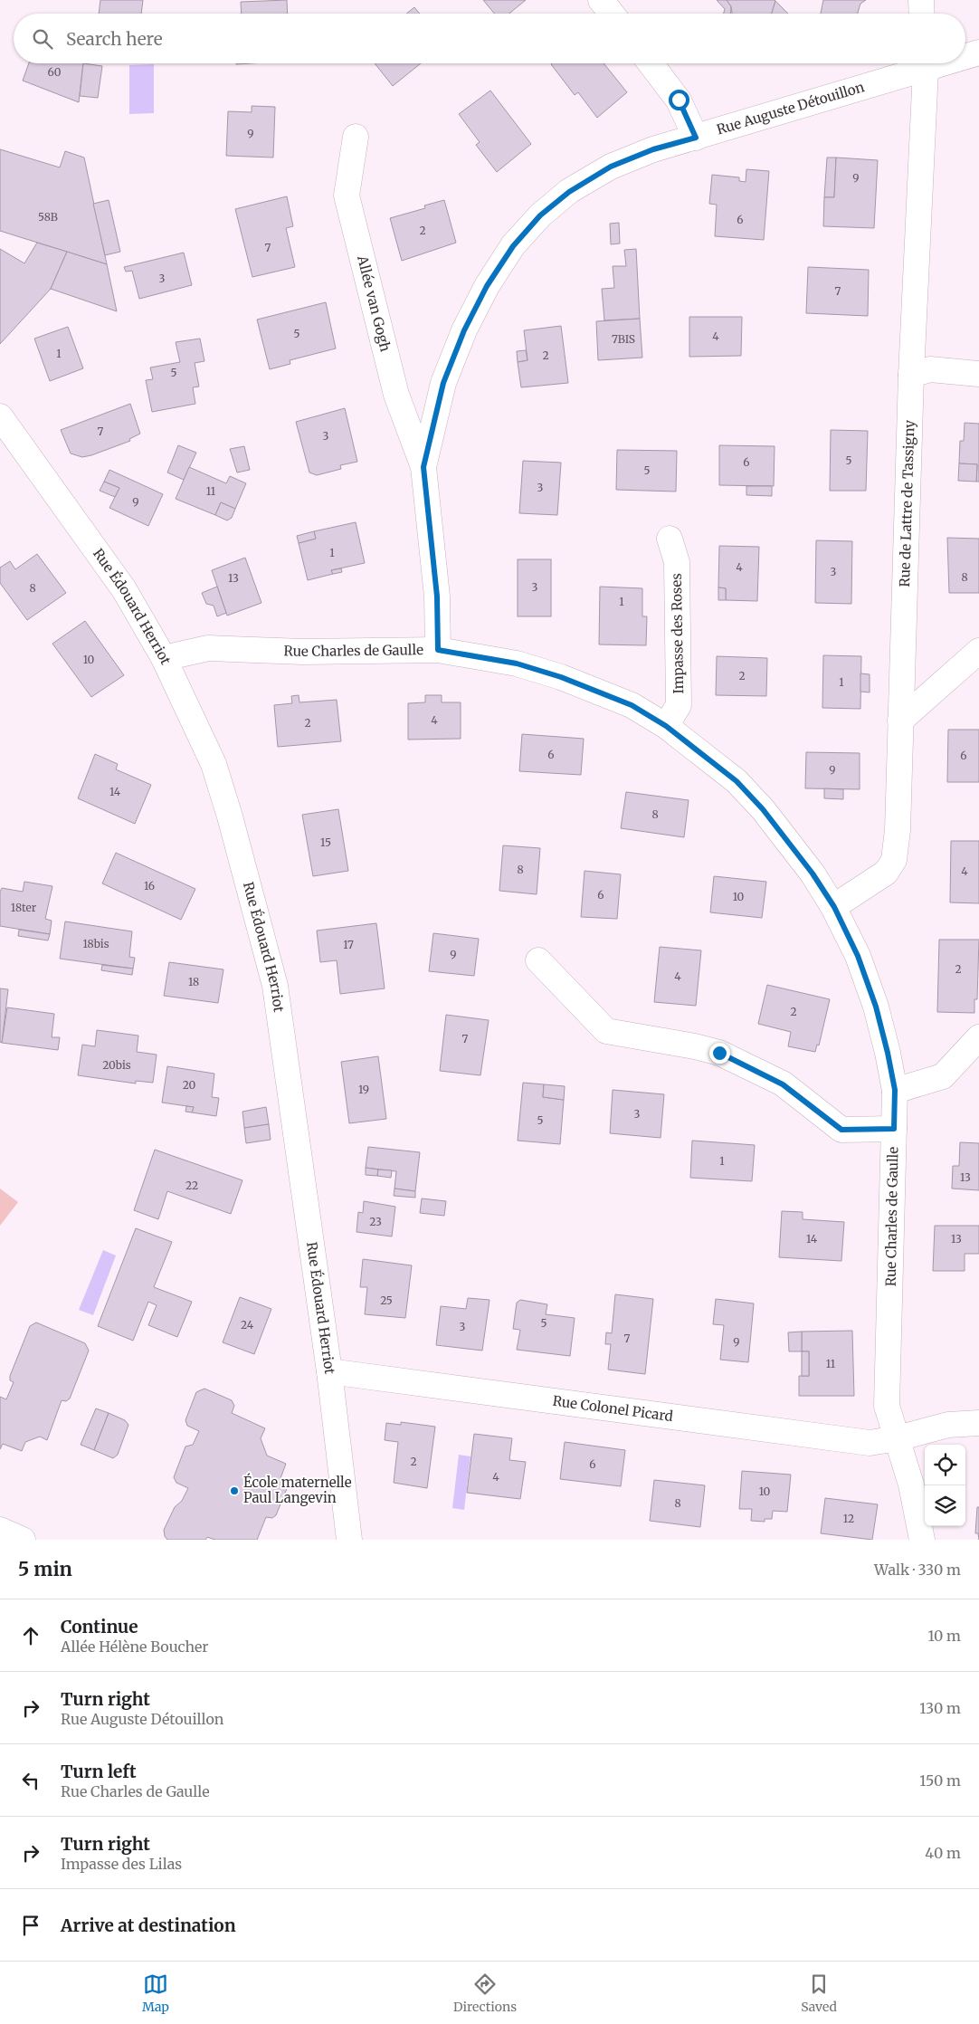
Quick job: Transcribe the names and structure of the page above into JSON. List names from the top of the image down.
{
  "streets": {
    "street": [
      "Rue Auguste Détouillon",
      "Allée van Gogh",
      "Rue de Lattre de Tassigny",
      "Rue Édouard Herriot",
      "Impasse des Roses",
      "Rue Charles de Gaulle",
      "Rue Colonel Picard"
    ]
  },
  "crossings": [
    ["Rue Auguste Détouillon", "Allée van Gogh"],
    ["Rue Auguste Détouillon", "Rue Charles de Gaulle"],
    ["Rue de Lattre de Tassigny", "Rue Charles de Gaulle"],
    ["Rue Édouard Herriot", "Rue Charles de Gaulle"],
    ["Rue Édouard Herriot", "Rue Colonel Picard"],
    ["Impasse des Roses", "Rue Charles de Gaulle"],
    ["Rue Charles de Gaulle", "Rue Colonel Picard"]
  ],
  "places": ["École maternelle Paul Langevin"],
  "house_numbers": [
    "60",
    "9",
    "9",
    "58B",
    "6",
    "2",
    "7",
    "3",
    "7",
    "5",
    "4",
    "7BIS",
    "1",
    "2",
    "5",
    "7",
    "3",
    "5",
    "6",
    "5",
    "3",
    "11",
    "9",
    "1",
    "4",
    "3",
    "8",
    "13",
    "3",
    "8",
    "1",
    "10",
    "2",
    "1",
    "4",
    "2",
    "6",
    "6",
    "9",
    "14",
    "8",
    "15",
    "8",
    "4",
    "16",
    "6",
    "10",
    "18ter",
    "18bis",
    "17",
    "9",
    "2",
    "4",
    "18",
    "2",
    "7",
    "20bis",
    "20",
    "19",
    "3",
    "5",
    "1",
    "13",
    "22",
    "23",
    "14",
    "13",
    "25",
    "5",
    "24",
    "3",
    "7",
    "9",
    "11",
    "2",
    "6",
    "4",
    "10",
    "8",
    "12"
  ],
  "page": {
    "search": "Search here",
    "heading": ["5 min", "Walk · 330 m"],
    "list": [
      ["Continue", "Allée Hélène Boucher", "10 m"],
      ["Turn right", "Rue Auguste Détouillon", "130 m"],
      ["Turn left", "Rue Charles de Gaulle", "150 m"],
      ["Turn right", "Impasse des Lilas", "40 m"],
      "Arrive at destination"
    ],
    "nav": ["Map", "Directions", "Saved"]
  }
}
